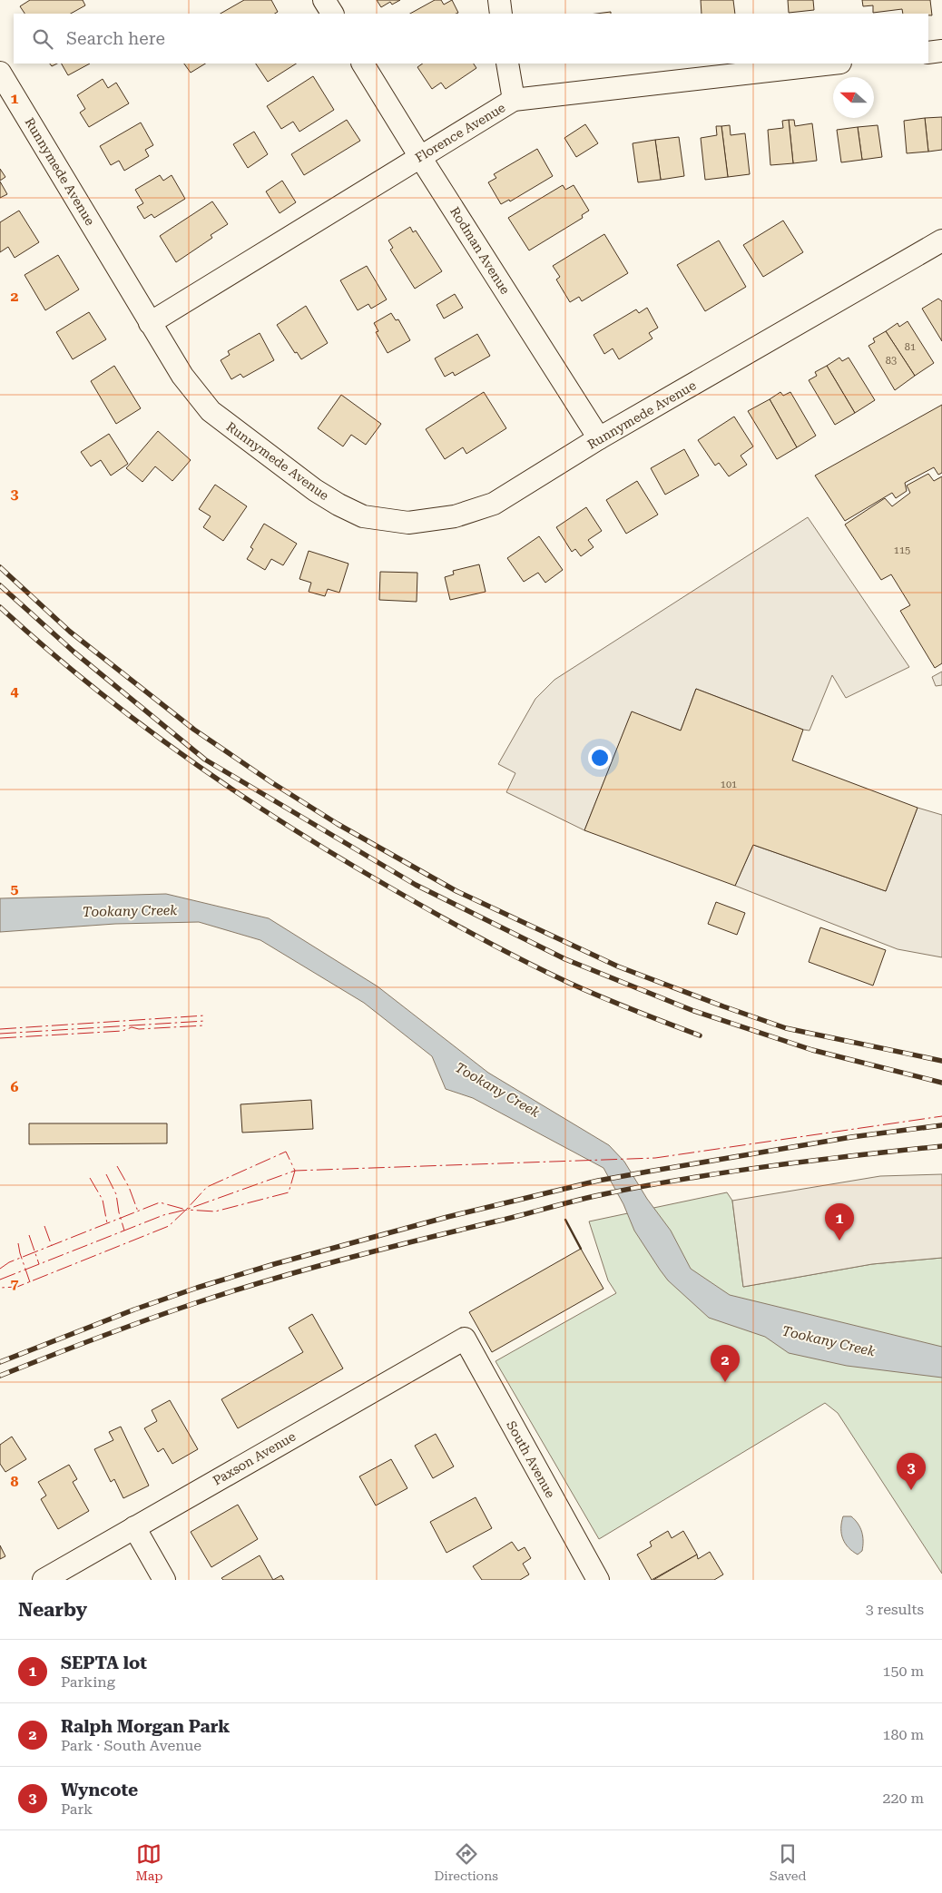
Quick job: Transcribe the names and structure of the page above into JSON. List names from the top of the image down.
{
  "streets": {
    "street": [
      "Florence Avenue",
      "Runnymede Avenue",
      "Rodman Avenue",
      "Paxson Avenue",
      "South Avenue"
    ]
  },
  "crossings": [
    ["Florence Avenue", "Runnymede Avenue"],
    ["Florence Avenue", "Rodman Avenue"],
    ["Runnymede Avenue", "Rodman Avenue"],
    ["Paxson Avenue", "South Avenue"]
  ],
  "water": ["Tookany Creek"],
  "house_numbers": [
    "81",
    "83",
    "115",
    "101"
  ],
  "north": "left",
  "page": {
    "search": "Search here",
    "pins": ["1", "2", "3"],
    "heading": ["Nearby", "3 results"],
    "list": [
      {
        "mark": "1",
        "name": "SEPTA lot",
        "note": "Parking",
        "value": "150 m"
      },
      {
        "mark": "2",
        "name": "Ralph Morgan Park",
        "note": "Park · South Avenue",
        "value": "180 m"
      },
      {
        "mark": "3",
        "name": "Wyncote",
        "note": "Park",
        "value": "220 m"
      }
    ],
    "nav": ["Map", "Directions", "Saved"]
  },
  "grid": {
    "rows": [
      "1",
      "2",
      "3",
      "4",
      "5",
      "6",
      "7",
      "8"
    ]
  }
}
